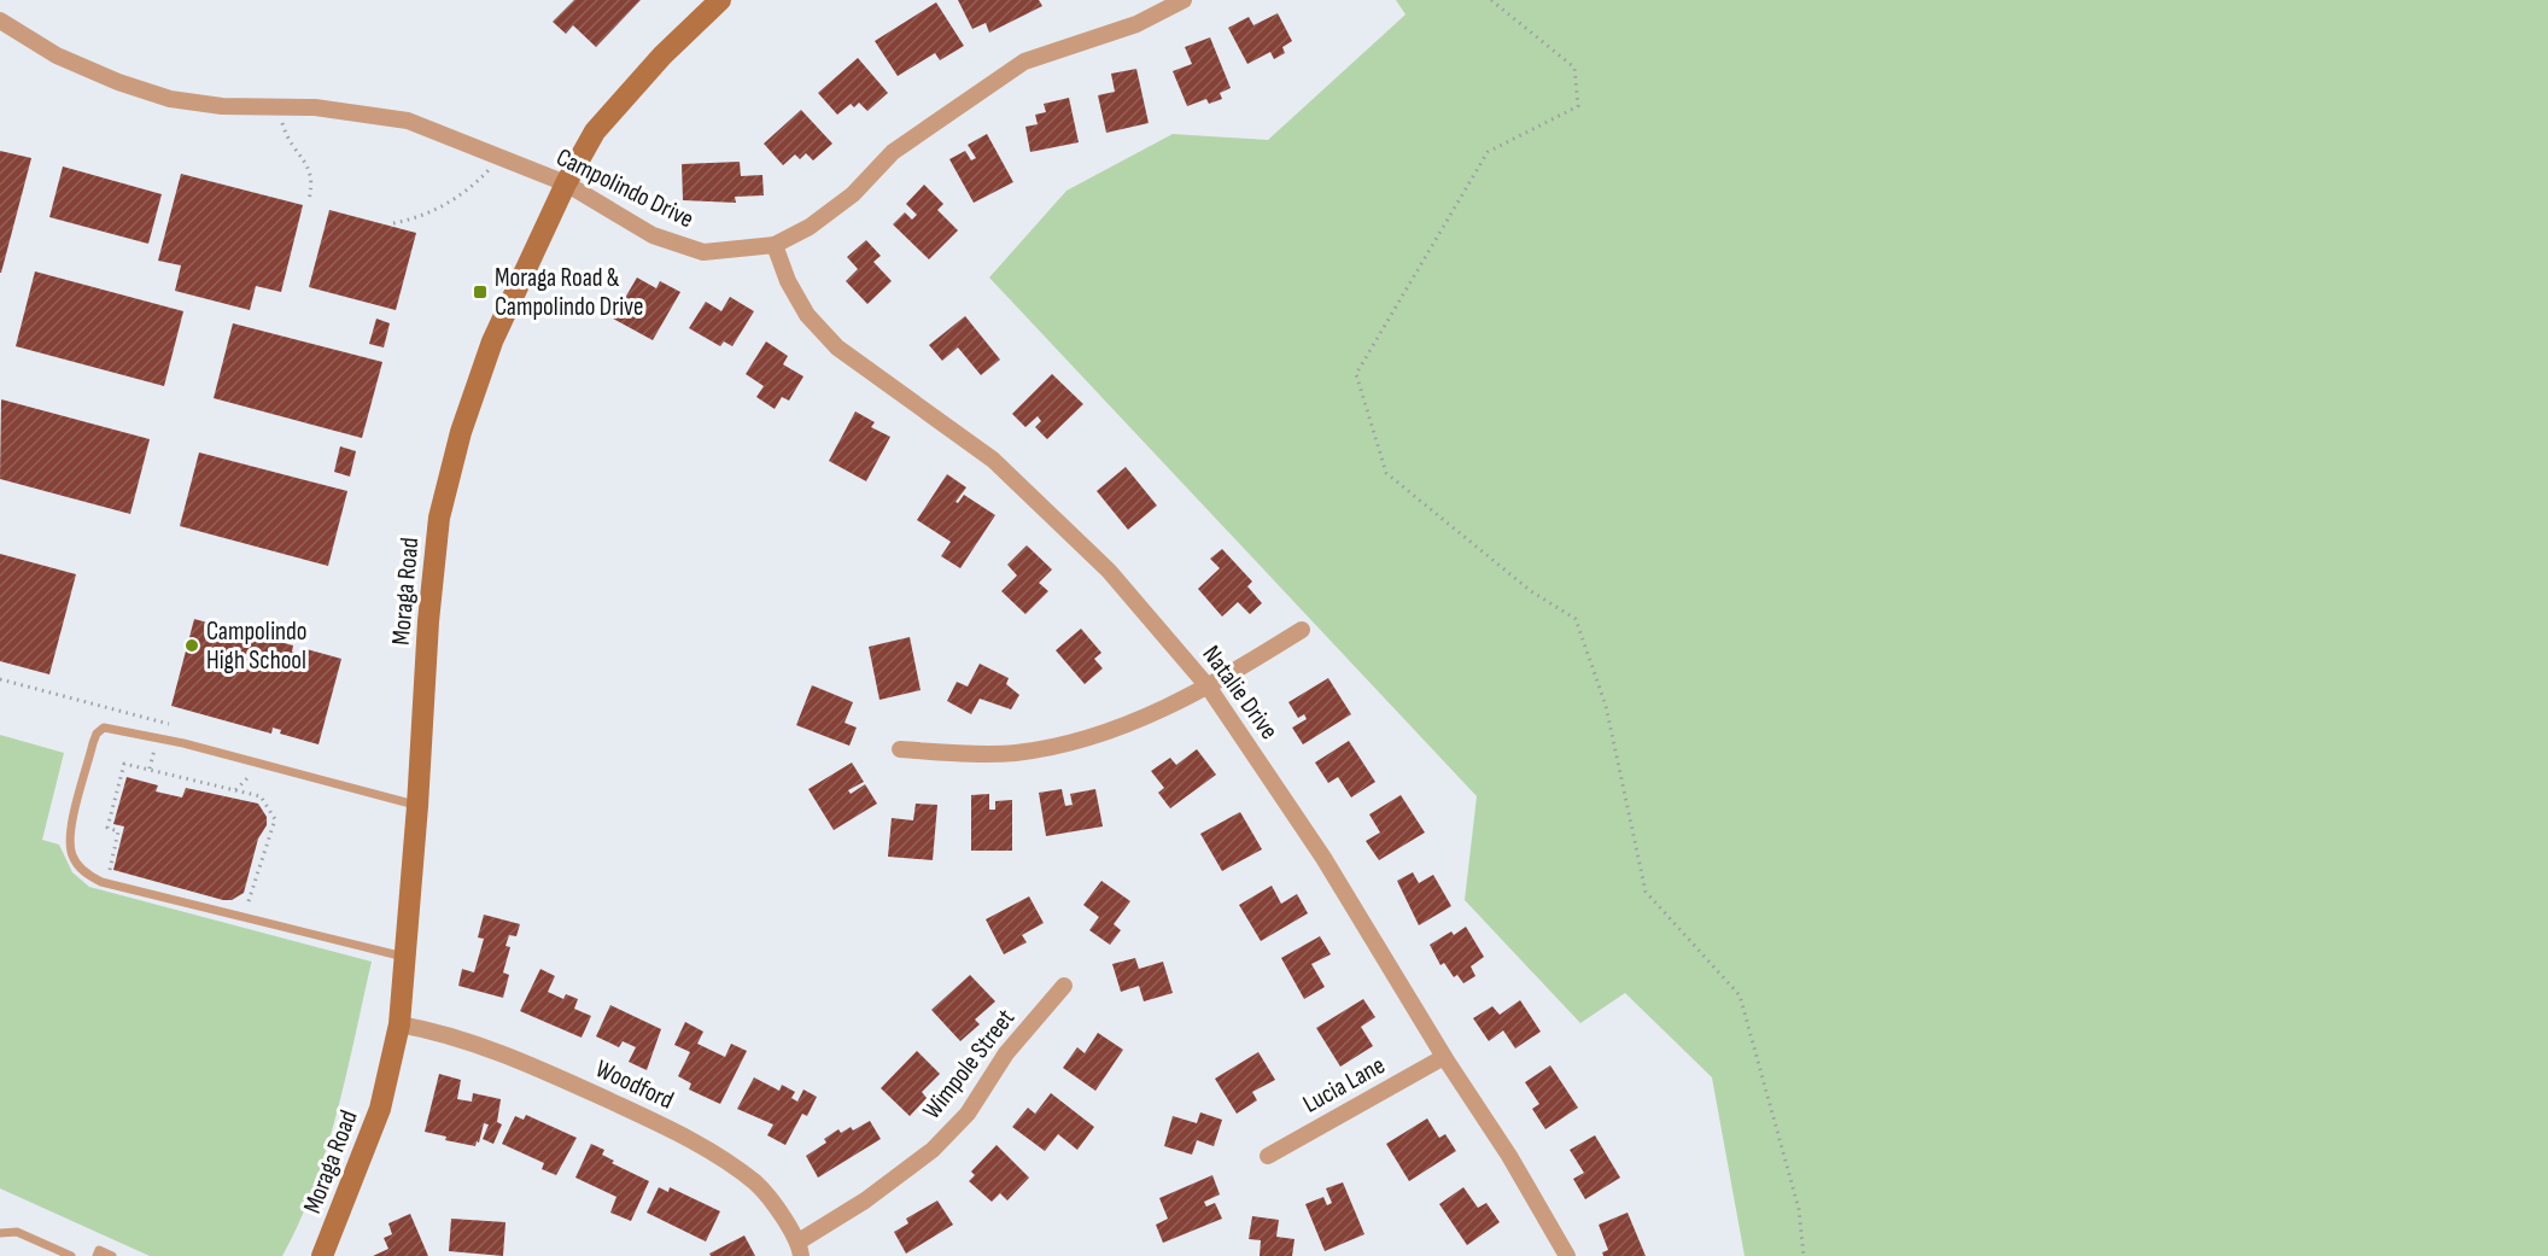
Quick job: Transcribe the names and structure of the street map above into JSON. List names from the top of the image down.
{
  "streets": {
    "main road": ["Moraga Road"],
    "street": [
      "Campolindo Drive",
      "Natalie Drive",
      "Wimpole Street",
      "Woodford",
      "Lucia Lane"
    ]
  },
  "crossings": [
    ["Campolindo Drive", "Moraga Road"],
    ["Campolindo Drive", "Natalie Drive"],
    ["Moraga Road", "Woodford"],
    ["Natalie Drive", "Lucia Lane"],
    ["Wimpole Street", "Woodford"]
  ],
  "places": {
    "transit": ["Moraga Road & Campolindo Drive"],
    "other": ["Campolindo High School"]
  }
}
